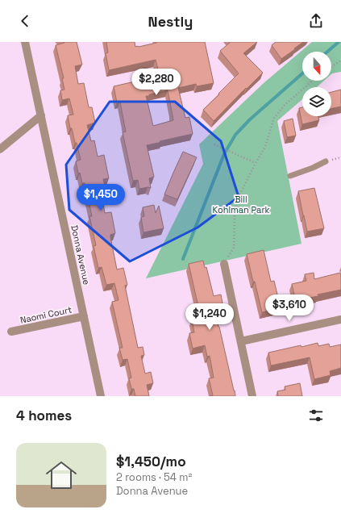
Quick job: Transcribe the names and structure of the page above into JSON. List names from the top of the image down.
{
  "streets": {
    "street": ["Donna Avenue", "Naomi Court"]
  },
  "crossings": [
    ["Donna Avenue", "Naomi Court"]
  ],
  "parks": ["Bill Kohlman Park"],
  "north": "bottom",
  "page": {
    "header": "Nestly",
    "price": [
      "$2,280",
      "$1,450",
      "$3,610",
      "$1,240"
    ],
    "heading": "4 homes",
    "list": [
      {
        "name": "$1,450/mo",
        "note": "2 rooms · 54 m² · Donna Avenue"
      }
    ]
  }
}
